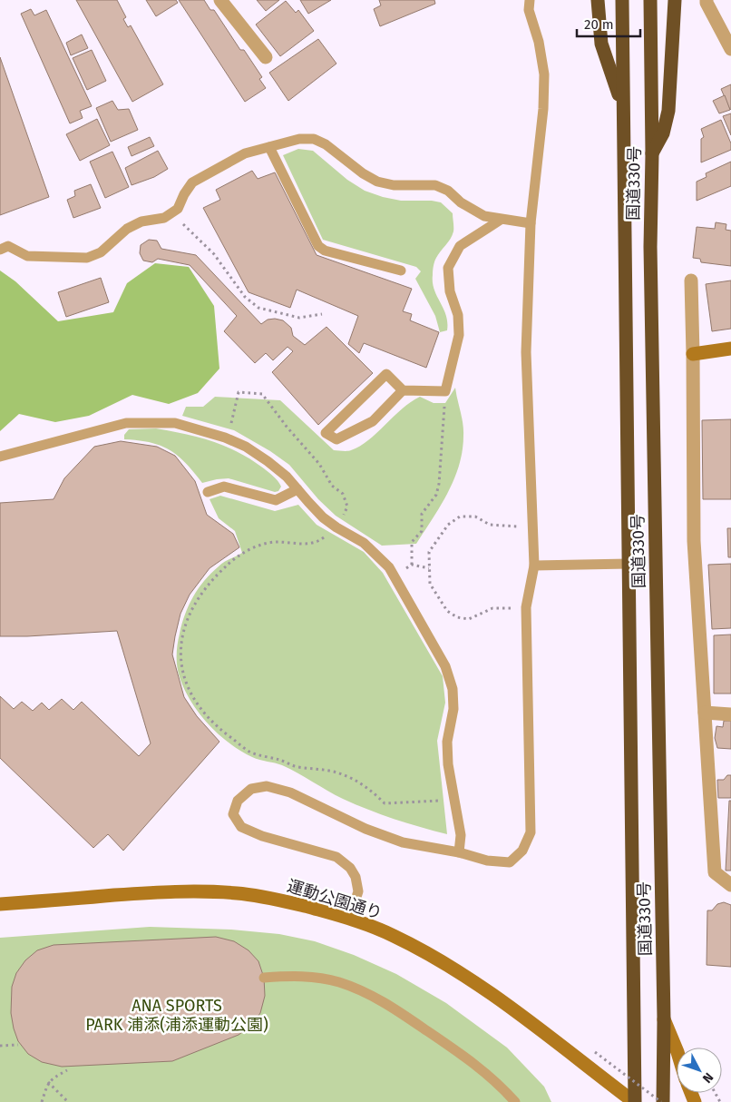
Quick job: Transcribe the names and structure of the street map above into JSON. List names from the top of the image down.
{
  "streets": {
    "highway": ["国道330号"],
    "street": ["運動公園通り"]
  },
  "crossings": [
    ["国道330号", "運動公園通り"]
  ],
  "parks": ["ANA SPORTS PARK 浦添(浦添運動公園)"],
  "scale_bar": "20 m",
  "north": "bottom right"
}
